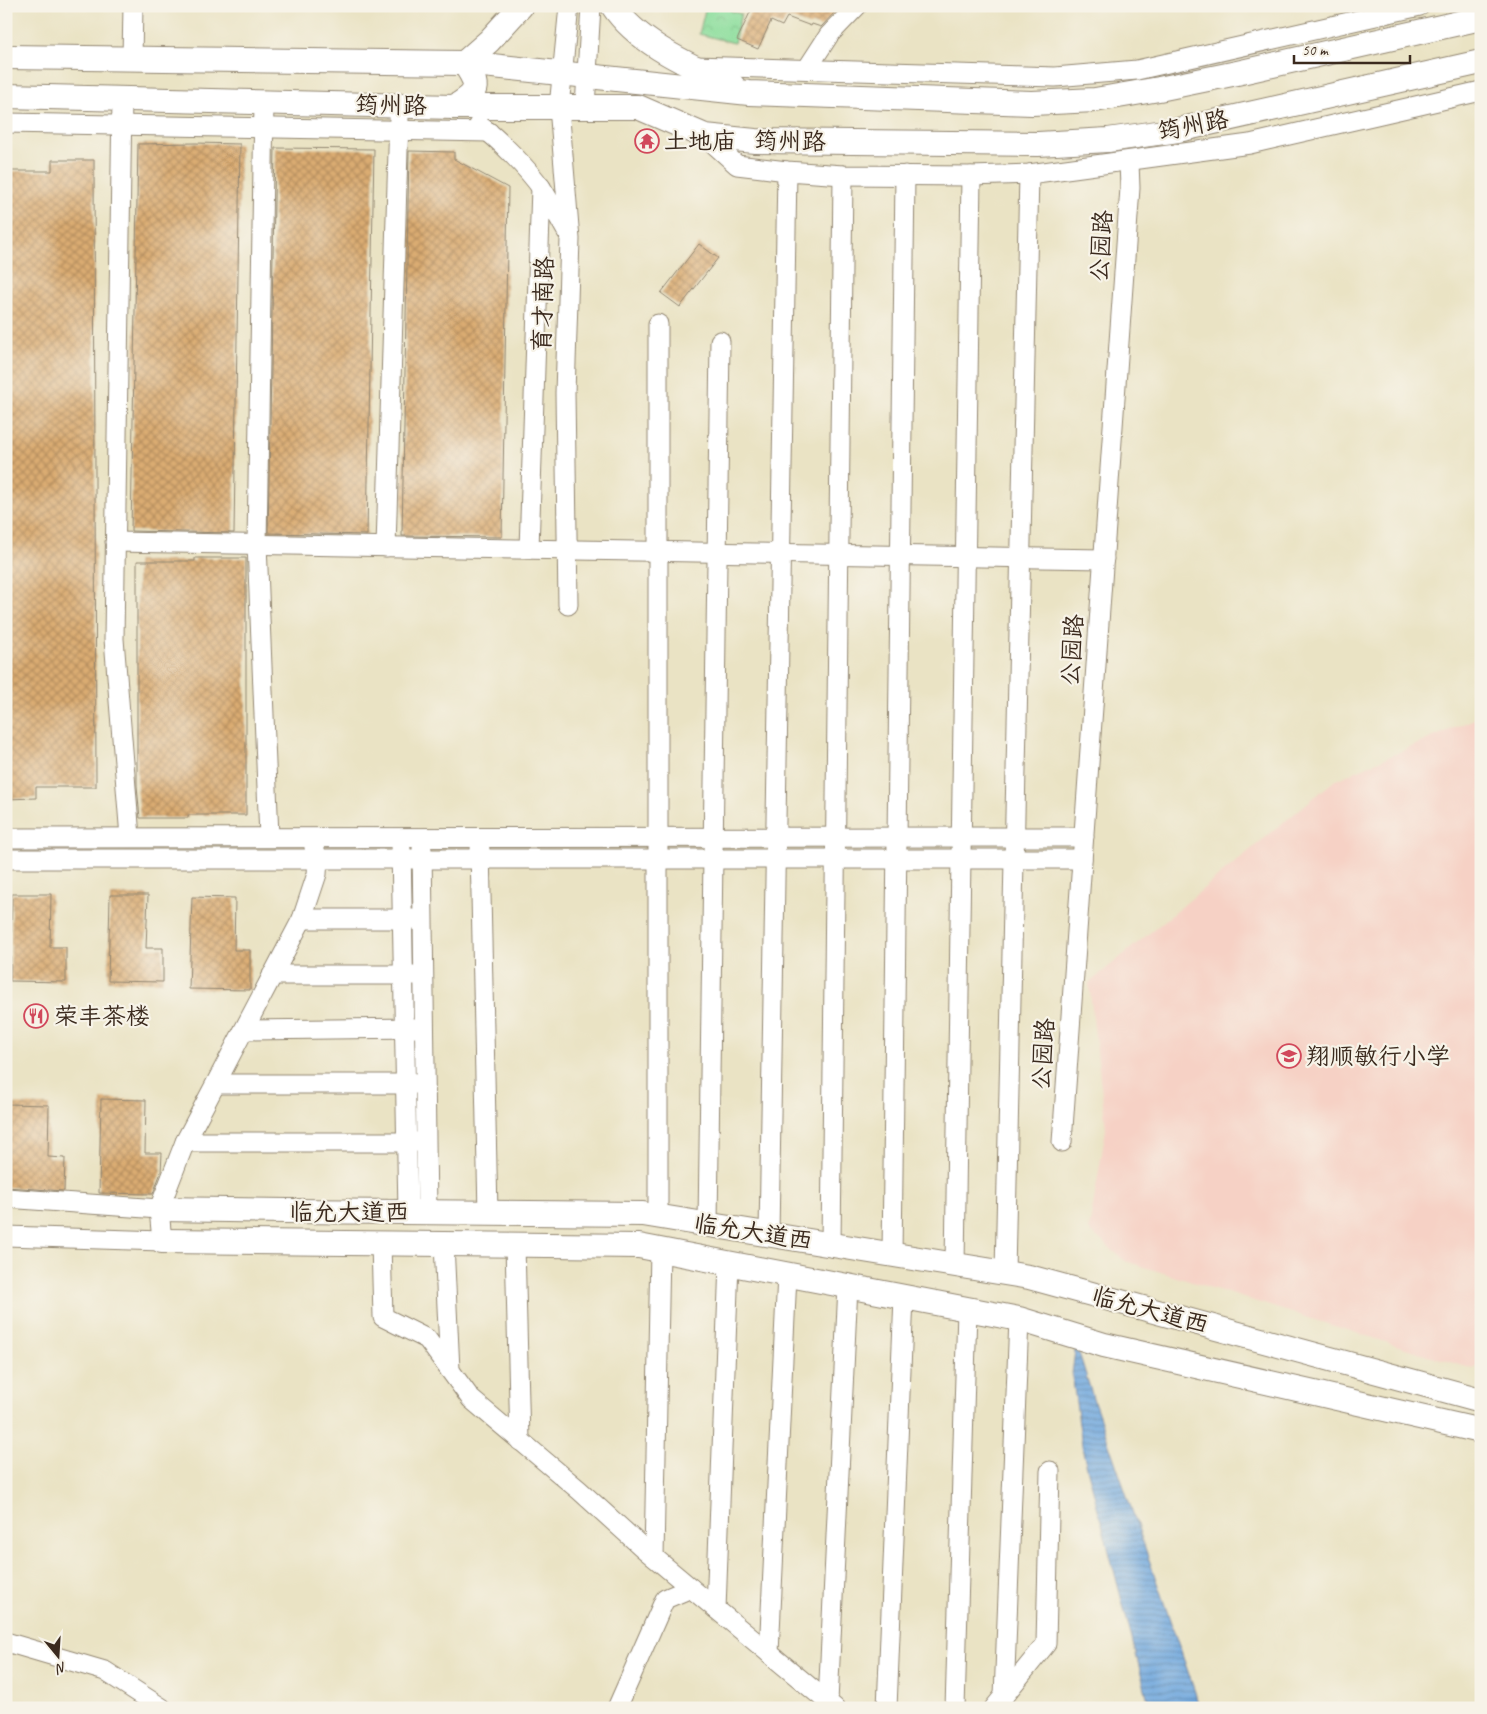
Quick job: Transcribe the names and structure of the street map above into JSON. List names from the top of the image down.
{
  "streets": {
    "main road": ["筠州路", "临允大道西"],
    "street": ["公园路", "育才南路"]
  },
  "crossings": [
    ["筠州路", "育才南路"]
  ],
  "places": {
    "temple": ["土地庙"],
    "restaurant": ["荣丰茶楼"],
    "school or university": ["翔顺敏行小学"]
  },
  "scale_bar": "50 m",
  "north": "bottom"
}
